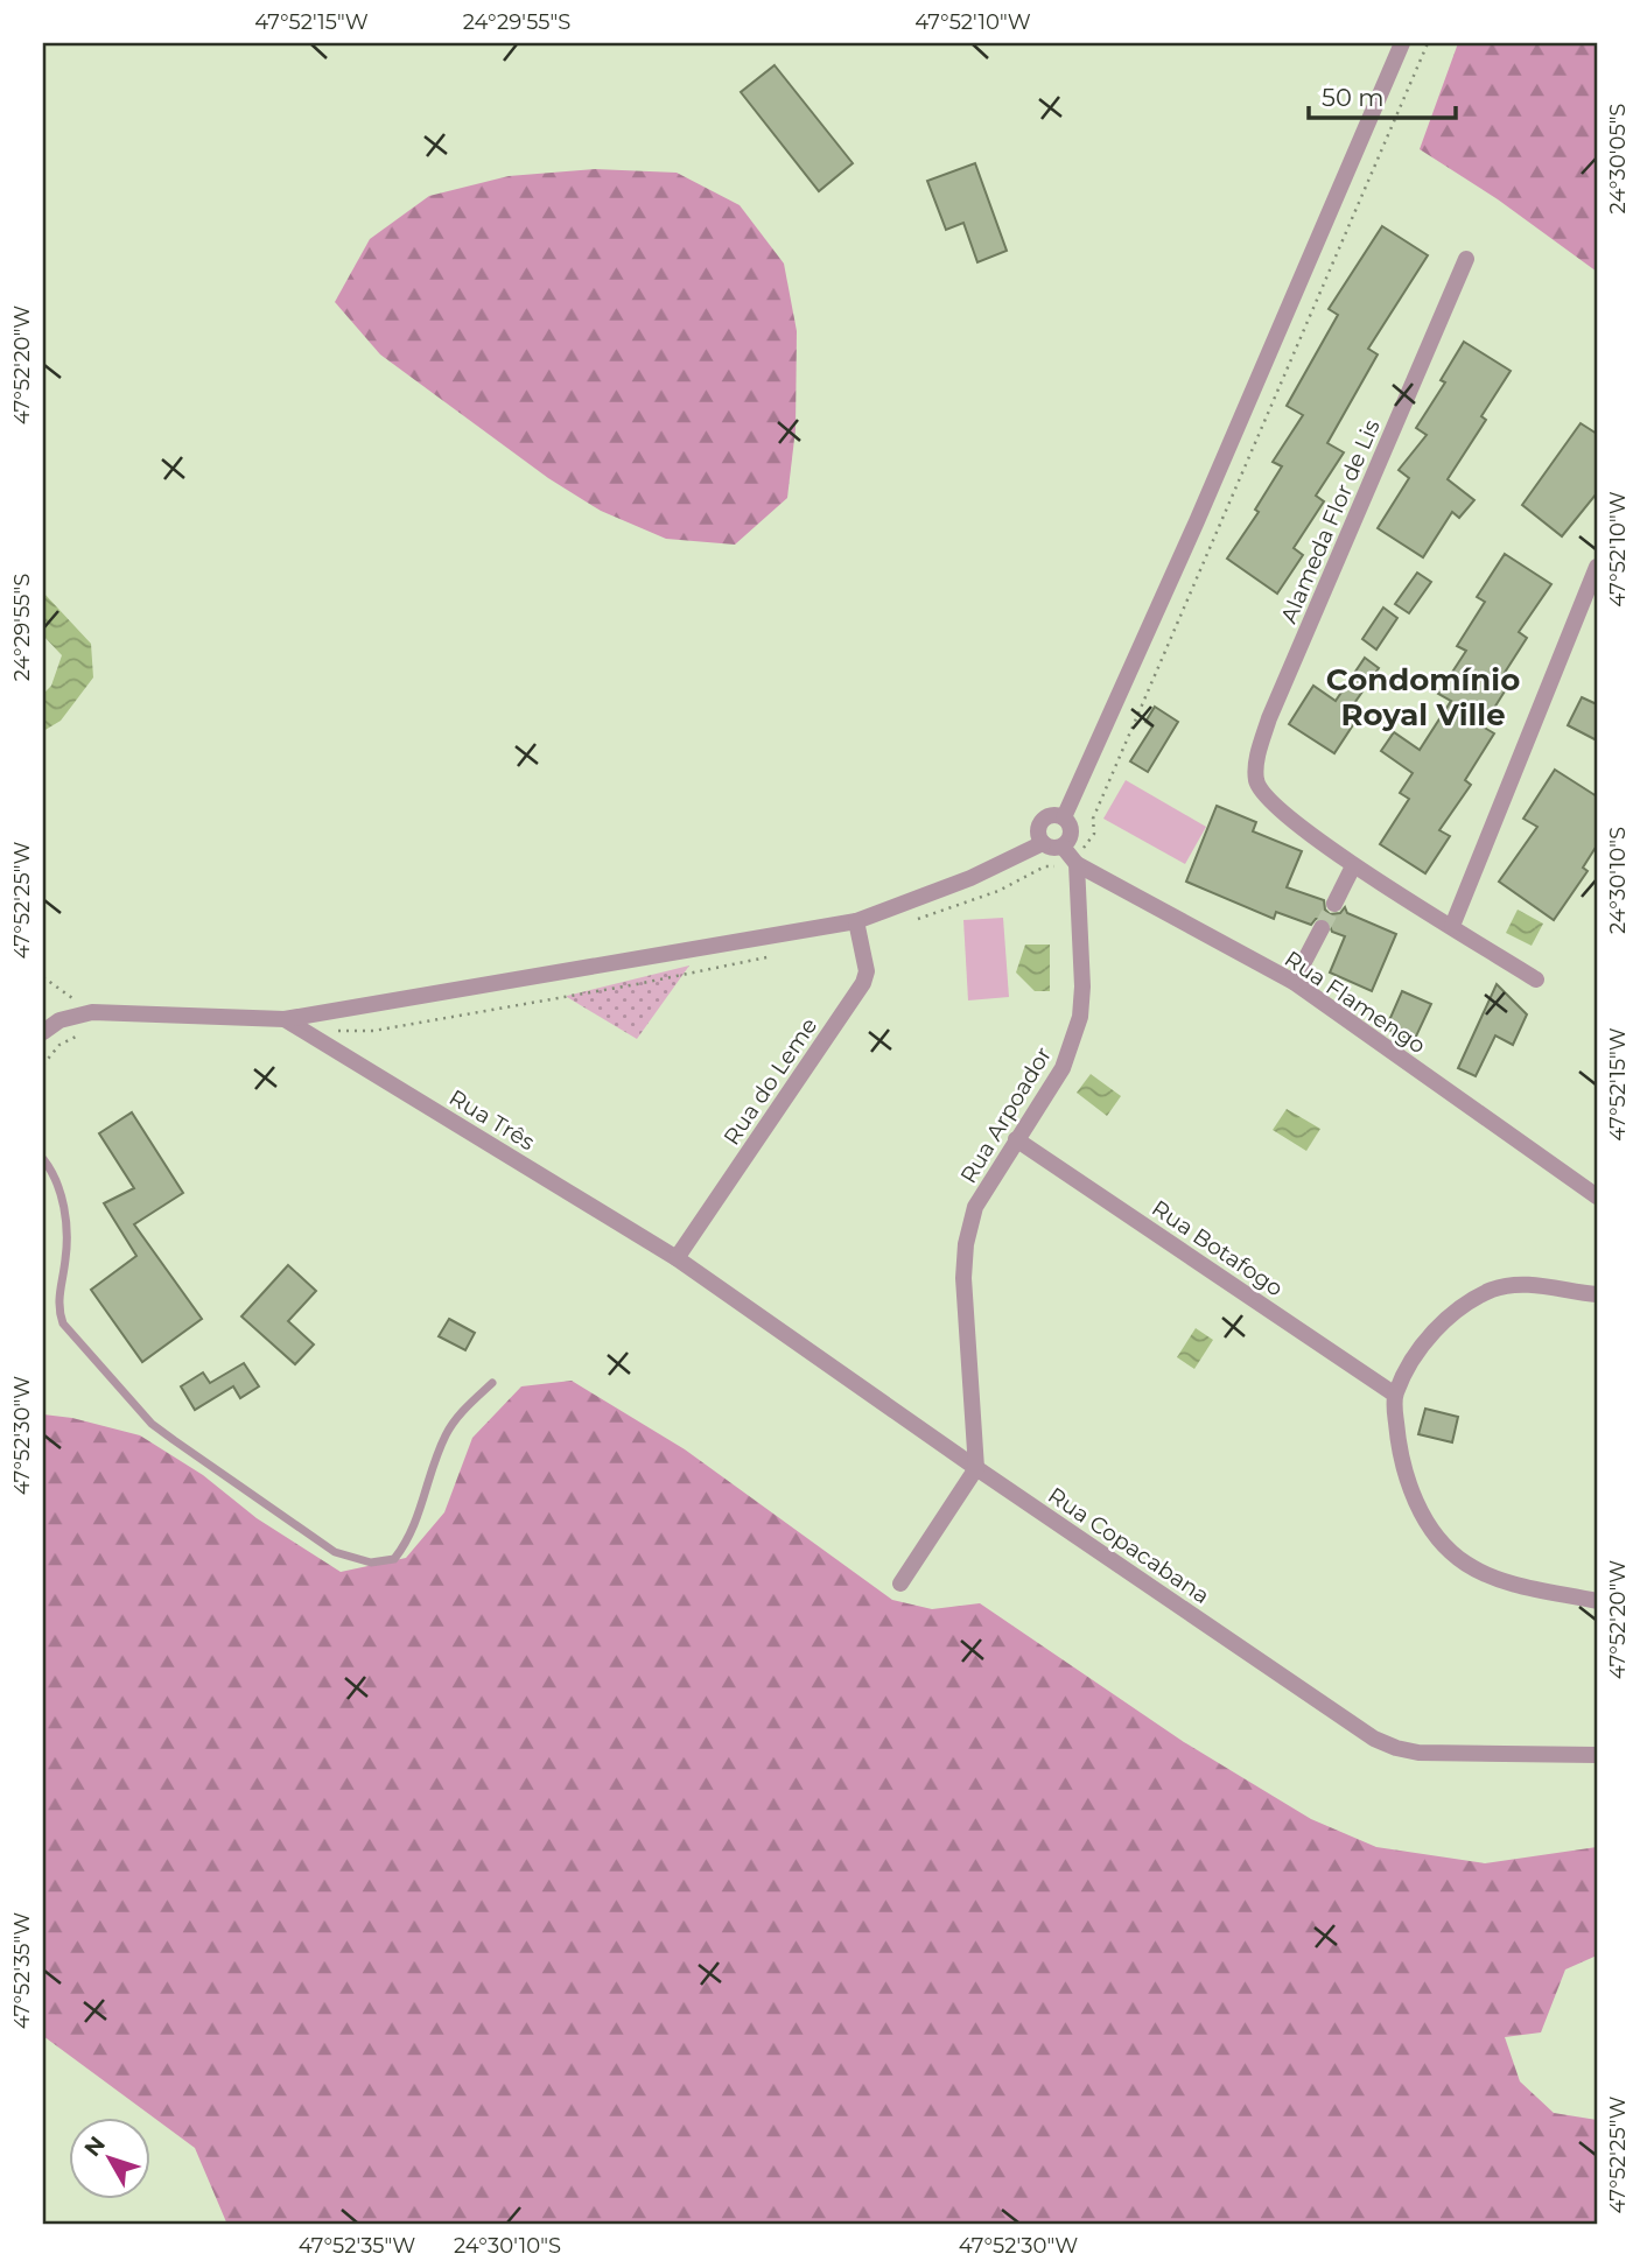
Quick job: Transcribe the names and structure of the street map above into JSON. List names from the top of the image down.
{
  "streets": {
    "street": [
      "Alameda Flor de Lis",
      "Rua Flamengo",
      "Rua do Leme",
      "Rua Arpoador",
      "Rua Três",
      "Rua Botafogo",
      "Rua Copacabana"
    ]
  },
  "crossings": [
    ["Rua Flamengo", "Rua Arpoador"],
    ["Rua do Leme", "Rua Três"],
    ["Rua do Leme", "Rua Copacabana"],
    ["Rua Arpoador", "Rua Botafogo"],
    ["Rua Arpoador", "Rua Copacabana"],
    ["Rua Três", "Rua Copacabana"]
  ],
  "districts": ["Condomínio Royal Ville"],
  "scale_bar": "50 m",
  "north": "top left",
  "coordinates": [
    "47°52'15\"W",
    "24°29'55\"S",
    "47°52'10\"W",
    "24°30'05\"S",
    "47°52'20\"W",
    "24°30'10\"S",
    "47°52'25\"W",
    "47°52'30\"W",
    "47°52'35\"W"
  ]
}
